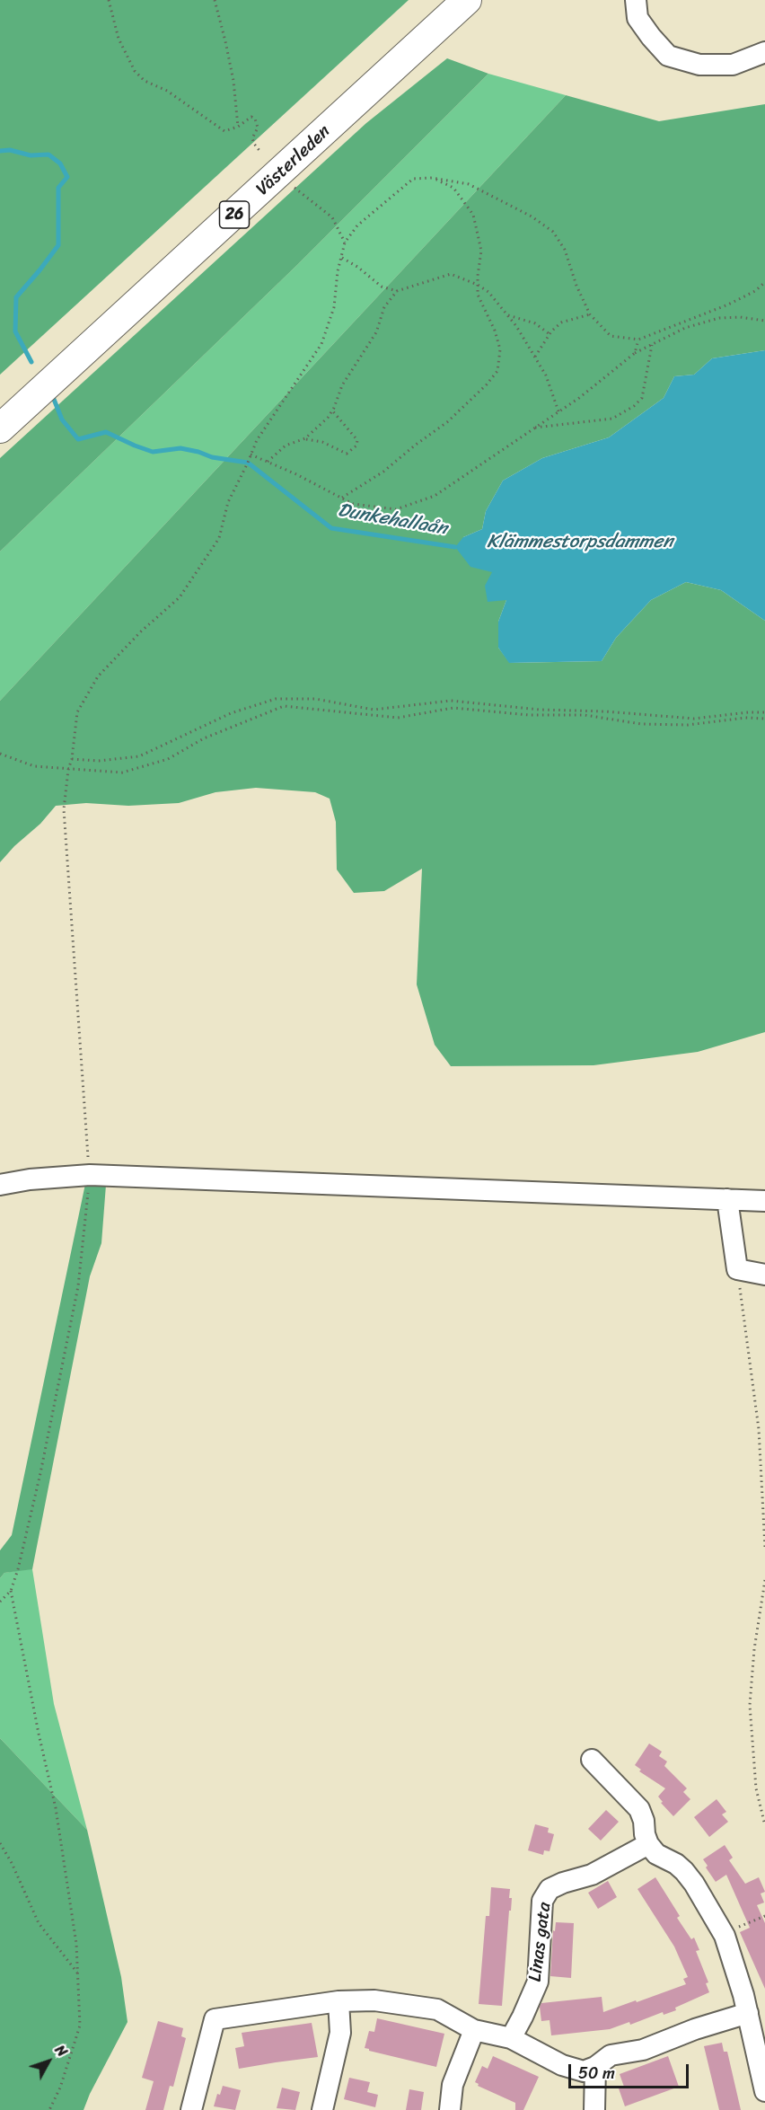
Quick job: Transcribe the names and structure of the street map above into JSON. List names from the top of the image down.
{
  "streets": {
    "highway": ["Västerleden", "26"],
    "street": ["Linas gata"]
  },
  "water": ["Dunkehallaån", "Klämmestorpsdammen"],
  "scale_bar": "50 m",
  "north": "top right"
}
